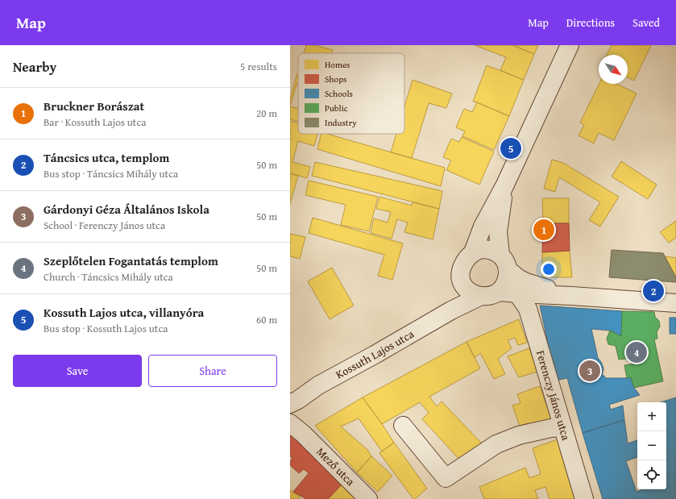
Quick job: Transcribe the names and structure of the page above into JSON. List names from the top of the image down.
{
  "streets": {
    "street": ["Kossuth Lajos utca", "Ferenczy János utca", "Mező utca"]
  },
  "crossings": [
    ["Kossuth Lajos utca", "Mező utca"]
  ],
  "legend": [
    "Homes",
    "Shops",
    "Schools",
    "Public",
    "Industry"
  ],
  "north": "bottom right",
  "page": {
    "header": "Map",
    "nav": ["Map", "Directions", "Saved"],
    "heading": ["Nearby", "5 results"],
    "list": [
      {
        "mark": "1",
        "name": "Bruckner Borászat",
        "note": "Bar · Kossuth Lajos utca",
        "value": "20 m"
      },
      {
        "mark": "2",
        "name": "Táncsics utca, templom",
        "note": "Bus stop · Táncsics Mihály utca",
        "value": "50 m"
      },
      {
        "mark": "3",
        "name": "Gárdonyi Géza Általános Iskola",
        "note": "School · Ferenczy János utca",
        "value": "50 m"
      },
      {
        "mark": "4",
        "name": "Szeplőtelen Fogantatás templom",
        "note": "Church · Táncsics Mihály utca",
        "value": "50 m"
      },
      {
        "mark": "5",
        "name": "Kossuth Lajos utca, villanyóra",
        "note": "Bus stop · Kossuth Lajos utca",
        "value": "60 m"
      }
    ],
    "pins": [
      "5",
      "1",
      "2",
      "4",
      "3"
    ],
    "buttons": ["Save", "Share"],
    "map_buttons": ["+", "−"]
  }
}
